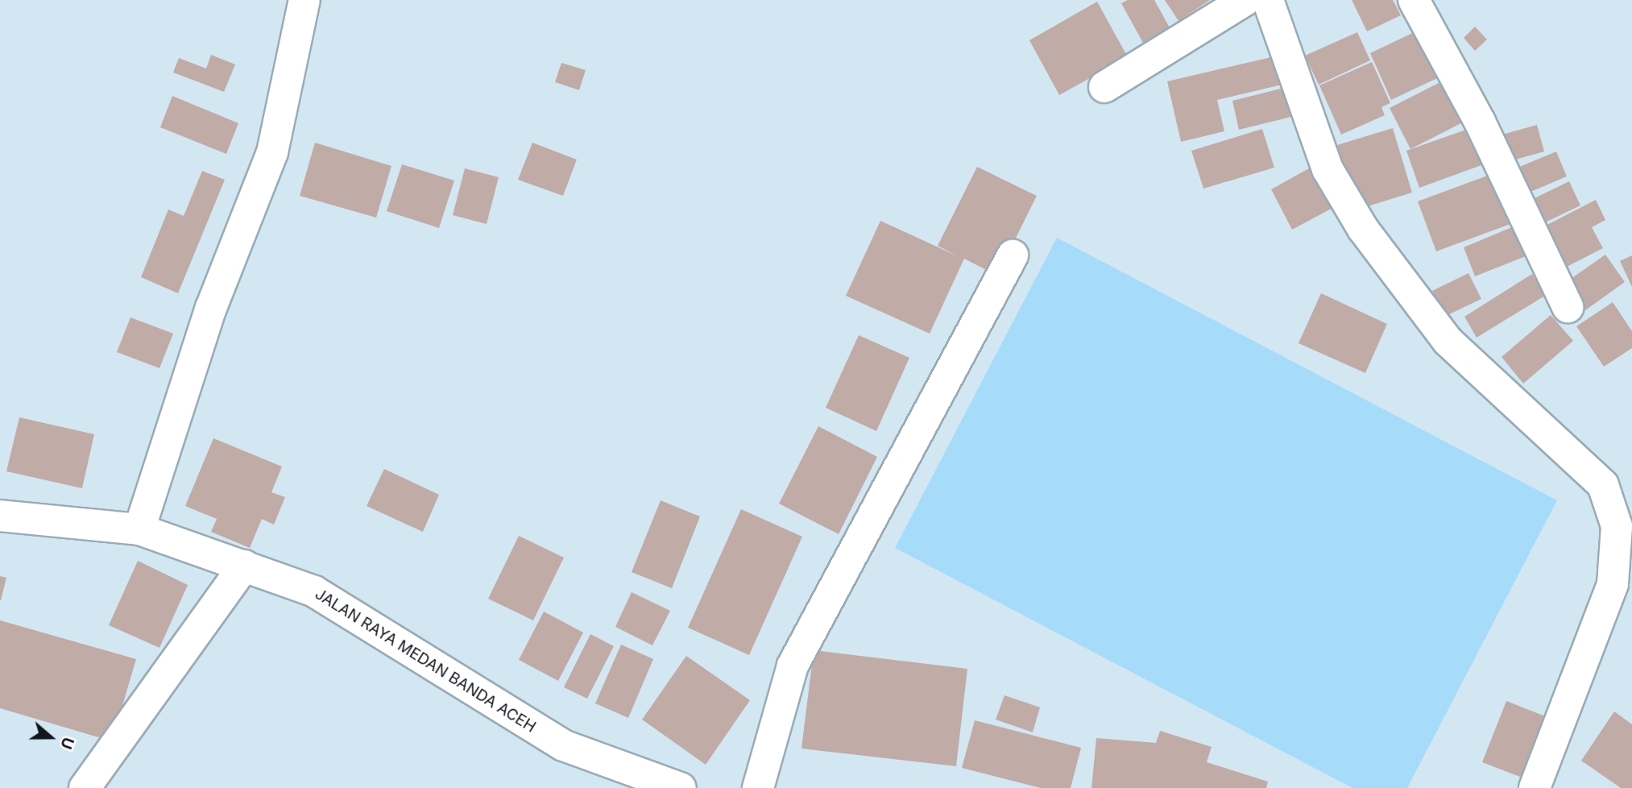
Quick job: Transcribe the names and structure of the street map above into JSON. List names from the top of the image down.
{
  "streets": {
    "main road": ["JALAN RAYA MEDAN BANDA ACEH"]
  },
  "north": "right"
}
